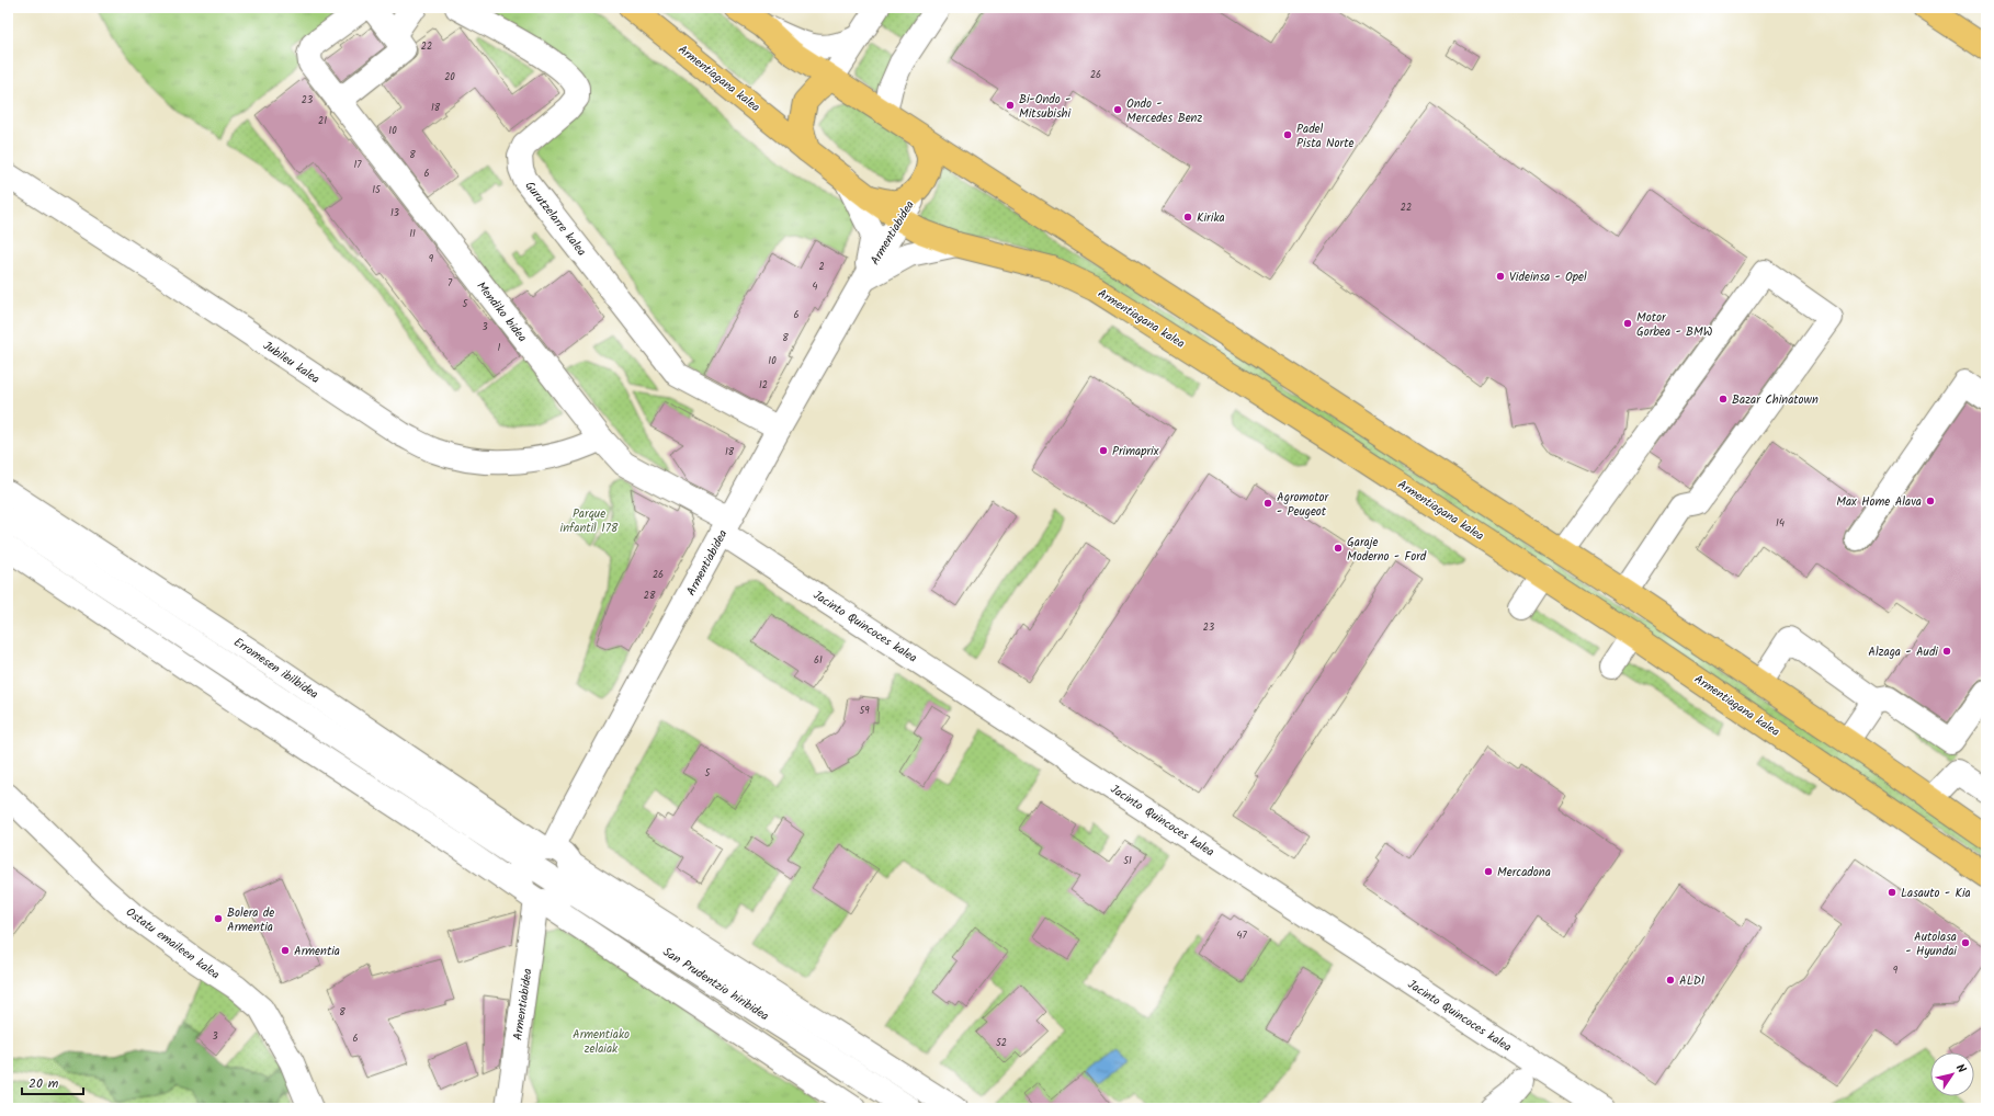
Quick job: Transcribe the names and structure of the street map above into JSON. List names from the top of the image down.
{
  "streets": {
    "main road": ["Armentiagana kalea"],
    "street": [
      "Gurutzelarre kalea",
      "Armentiabidea",
      "Mendiko bidea",
      "Jubileu kalea",
      "Jacinto Quincoces kalea",
      "Erromesen ibilbidea",
      "Ostatu emaileen kalea",
      "San Prudentzio hiribidea"
    ]
  },
  "crossings": [
    ["Armentiagana kalea", "Armentiabidea"],
    ["Gurutzelarre kalea", "Armentiabidea"],
    ["Armentiabidea", "Mendiko bidea"],
    ["Armentiabidea", "Jacinto Quincoces kalea"],
    ["Armentiabidea", "Erromesen ibilbidea"],
    ["Armentiabidea", "San Prudentzio hiribidea"],
    ["Mendiko bidea", "Jubileu kalea"],
    ["Mendiko bidea", "Jacinto Quincoces kalea"],
    ["Erromesen ibilbidea", "San Prudentzio hiribidea"]
  ],
  "parks": ["Parque infantil 178", "Armentiako zelaiak"],
  "places": [
    "Bi-Ondo - Mitsubishi",
    "Ondo - Mercedes Benz",
    "Padel Pista Norte",
    "Kirika",
    "Videinsa - Opel",
    "Motor Gorbea - BMW",
    "Bazar Chinatown",
    "Primaprix",
    "Max Home Alava",
    "Agromotor - Peugeot",
    "Garaje Moderno - Ford",
    "Alzaga - Audi",
    "Mercadona",
    "Lasauto - Kia",
    "Bolera de Armentia",
    "Autolasa - Hyundai",
    "Armentia",
    "ALDI"
  ],
  "house_numbers": [
    "22",
    "26",
    "20",
    "23",
    "18",
    "21",
    "10",
    "8",
    "17",
    "6",
    "15",
    "22",
    "13",
    "11",
    "9",
    "2",
    "7",
    "4",
    "5",
    "6",
    "3",
    "8",
    "1",
    "10",
    "12",
    "18",
    "14",
    "26",
    "28",
    "23",
    "61",
    "59",
    "5",
    "51",
    "47",
    "9",
    "8",
    "3",
    "6",
    "52"
  ],
  "scale_bar": "20 m",
  "north": "top right"
}
